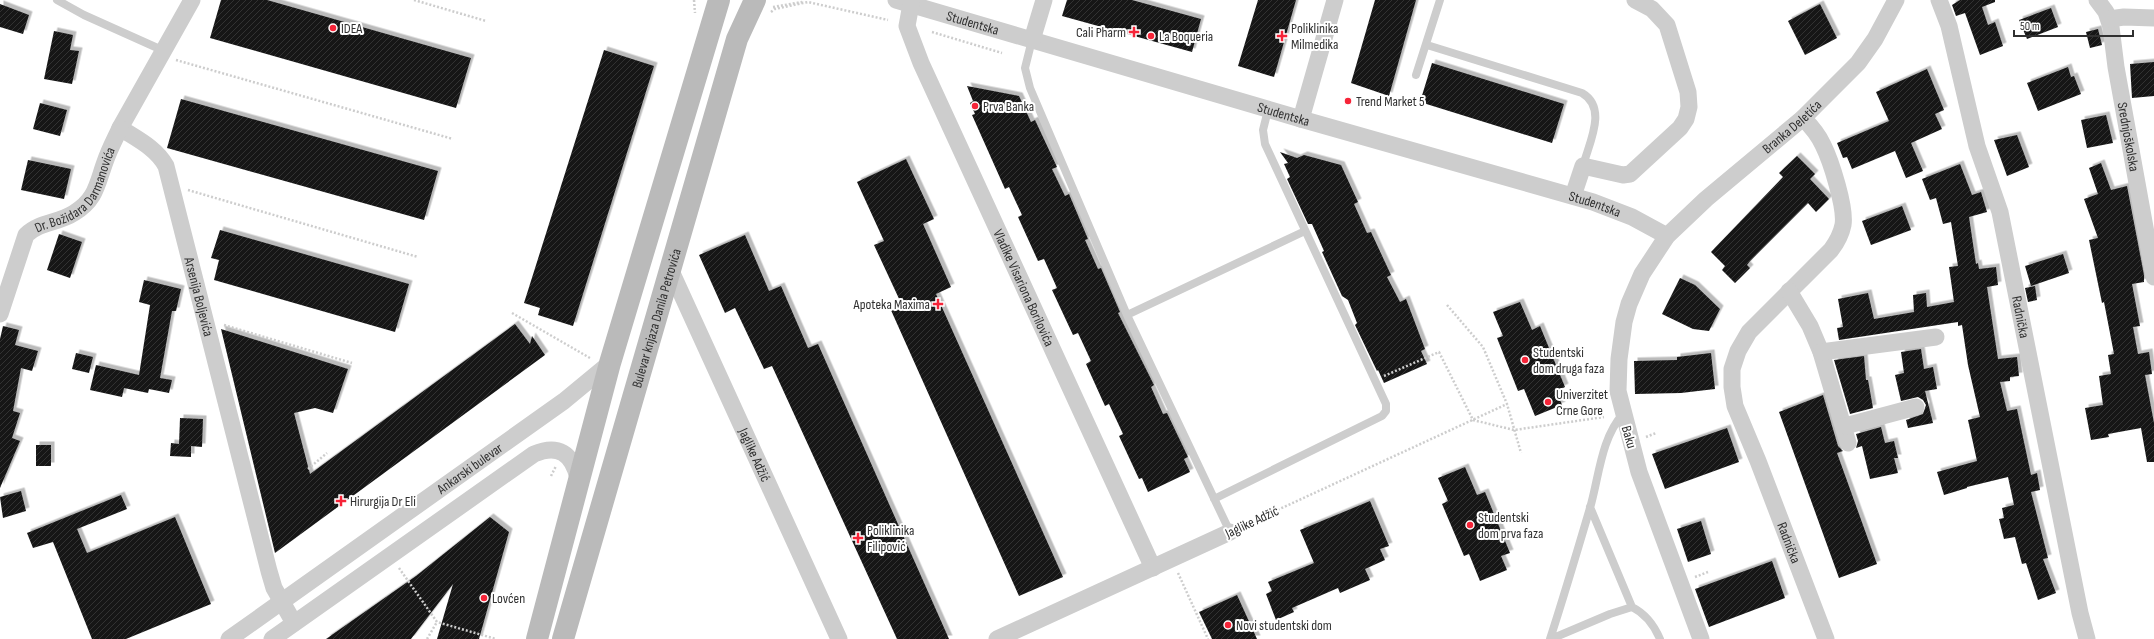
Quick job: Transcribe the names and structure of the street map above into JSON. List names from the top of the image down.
{
  "streets": {
    "main road": ["Bulevar knjaza Danila Petrovića"],
    "street": [
      "Studentska",
      "Branka Deletića",
      "Srednjoškolska",
      "Dr. Božidara Darmanovića",
      "Vladike Visariona Borilovića",
      "Arsenija Boljevića",
      "Radnička",
      "Baku",
      "Jaglike Adžić",
      "Ankarski bulevar"
    ]
  },
  "crossings": [
    ["Studentska", "Branka Deletića"],
    ["Studentska", "Vladike Visariona Borilovića"],
    ["Studentska", "Baku"],
    ["Branka Deletića", "Radnička"],
    ["Branka Deletića", "Baku"],
    ["Dr. Božidara Darmanovića", "Arsenija Boljevića"],
    ["Vladike Visariona Borilovića", "Jaglike Adžić"],
    ["Arsenija Boljevića", "Ankarski bulevar"],
    ["Bulevar knjaza Danila Petrovića", "Jaglike Adžić"]
  ],
  "places": {
    "other": [
      "IDEA",
      "La Boqueria",
      "Trend Market 5",
      "Prva Banka",
      "Studentski dom druga faza",
      "Univerzitet Crne Gore",
      "Studentski dom prva faza",
      "Lovćen",
      "Novi studentski dom"
    ],
    "health": [
      "Cali Pharm",
      "Poliklinika Milmedika",
      "Apoteka Maxima",
      "Hirurgija Dr Eli",
      "Poliklinika Filipović"
    ]
  },
  "scale_bar": "50 m"
}
